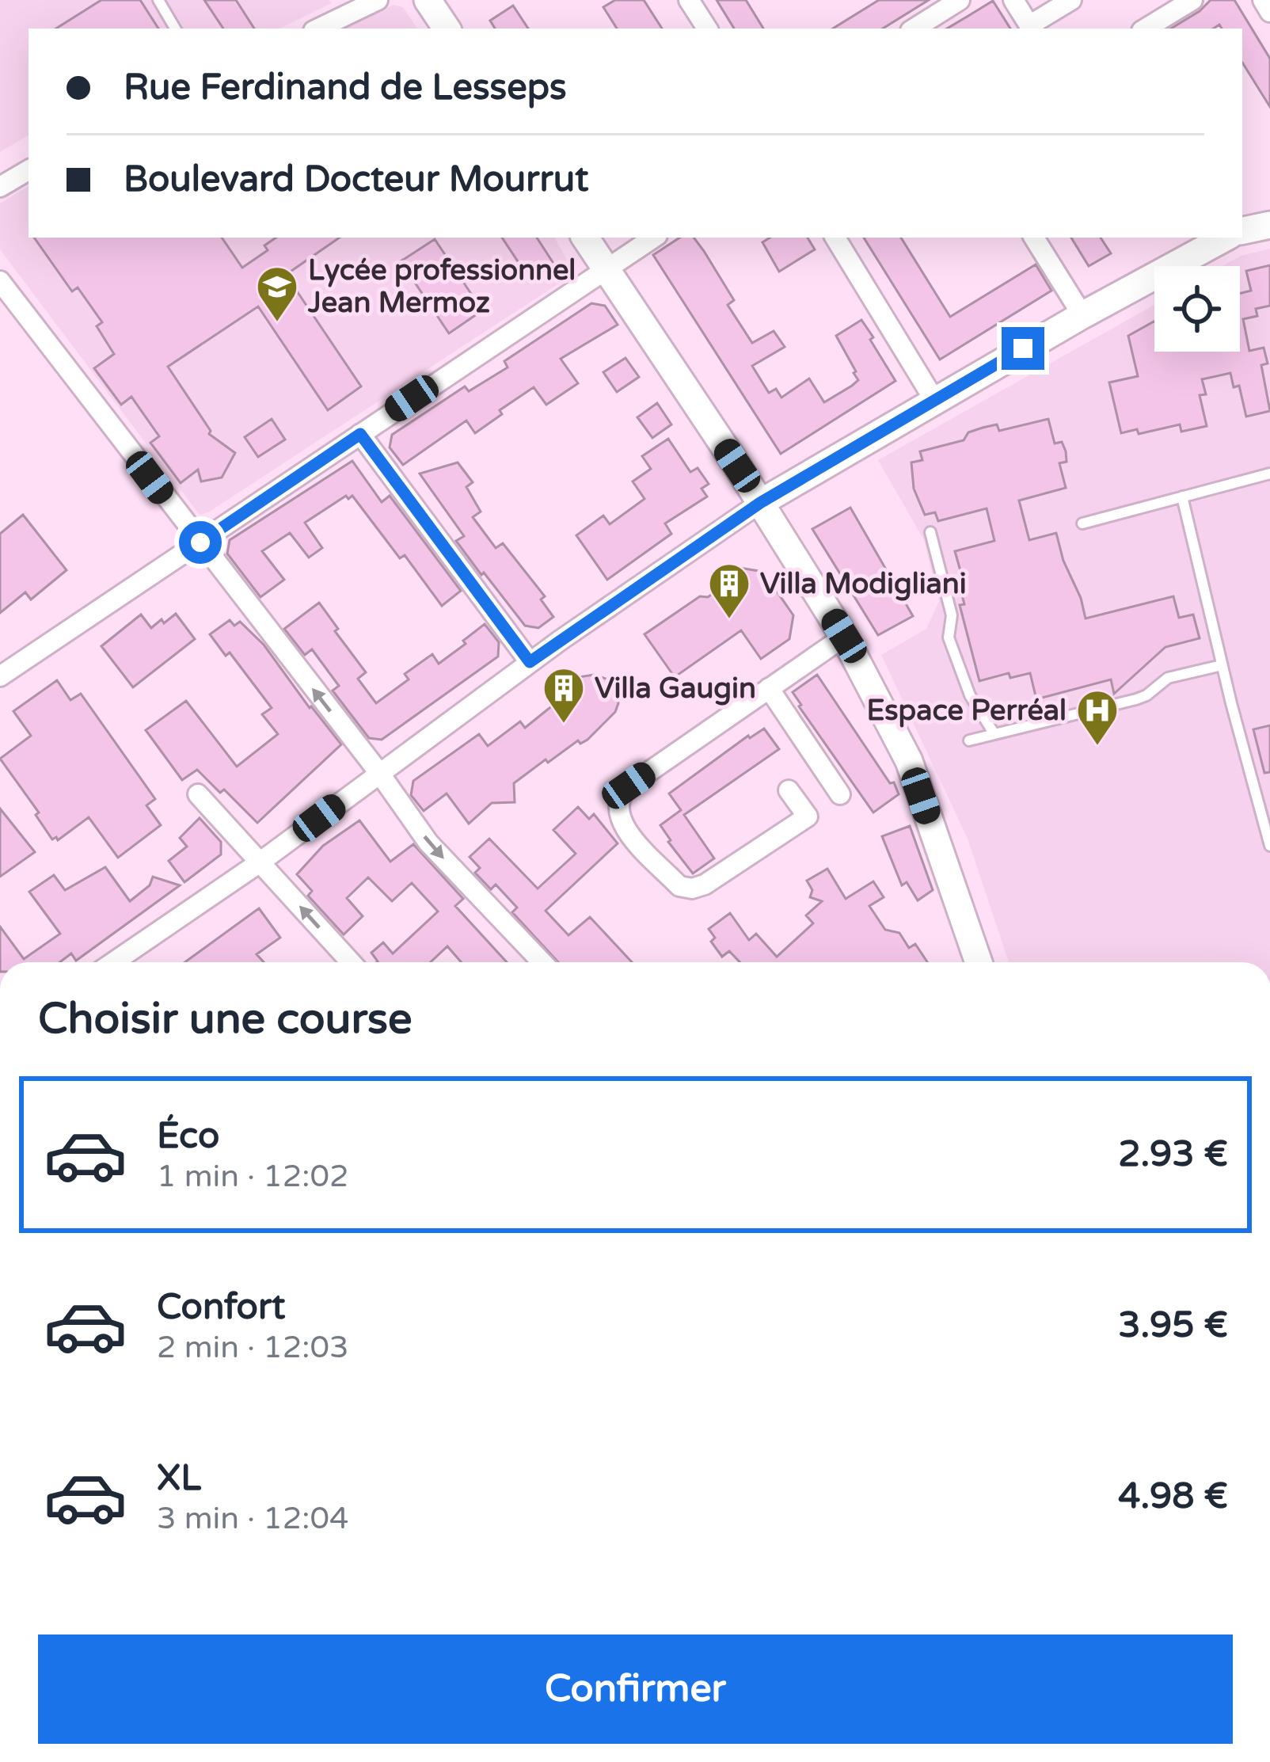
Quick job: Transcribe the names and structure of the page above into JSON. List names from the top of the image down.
{
  "places": {
    "school or university": ["Lycée professionnel Jean Mermoz"],
    "building": ["Villa Modigliani", "Villa Gaugin"],
    "hospital": ["Espace Perréal"]
  },
  "page": {
    "banner": ["Rue Ferdinand de Lesseps", "Boulevard Docteur Mourrut"],
    "heading": "Choisir une course",
    "list": [
      {
        "name": "Éco",
        "note": "1 min · 12:02",
        "value": "2.93 €"
      },
      {
        "name": "Confort",
        "note": "2 min · 12:03",
        "value": "3.95 €"
      },
      {
        "name": "XL",
        "note": "3 min · 12:04",
        "value": "4.98 €"
      }
    ],
    "buttons": "Confirmer"
  }
}
